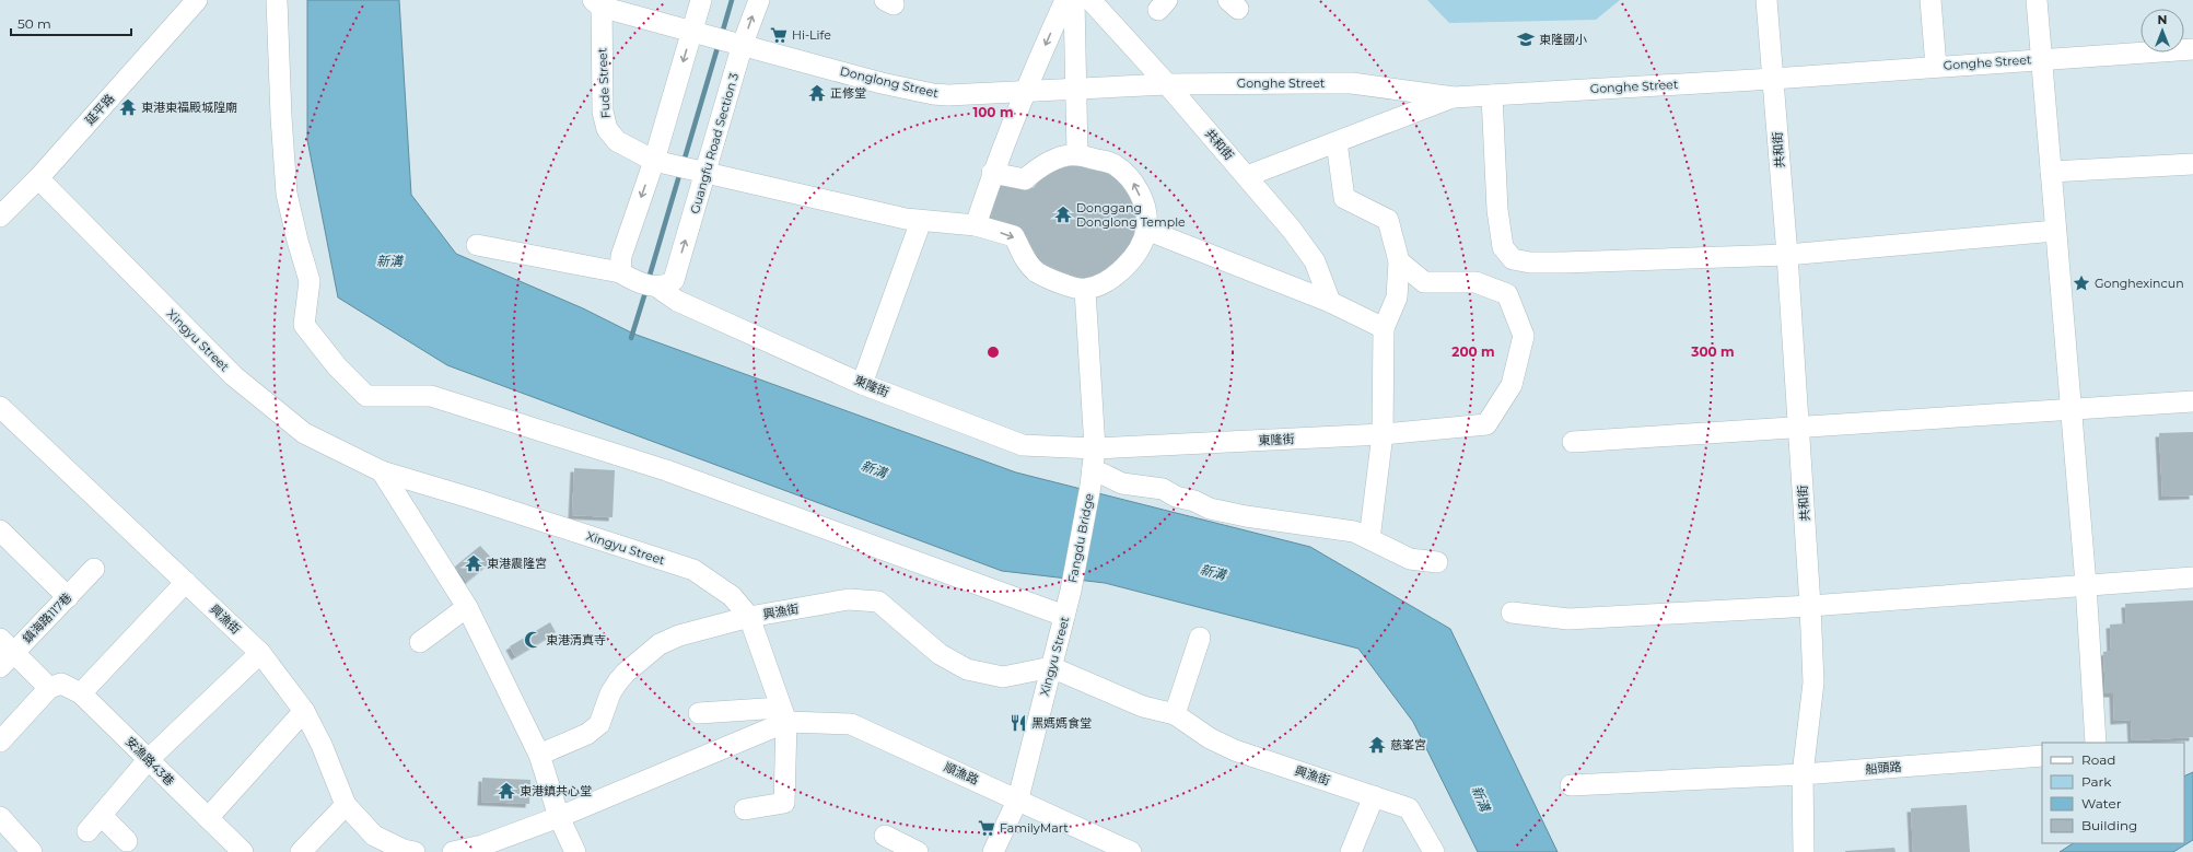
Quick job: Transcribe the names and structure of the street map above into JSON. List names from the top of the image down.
{
  "streets": {
    "street": [
      "Gonghe Street",
      "Donglong Street",
      "Fude Street",
      "延平路",
      "Guangfu Road Section 3",
      "共和街",
      "Xingyu Street",
      "東隆街",
      "Fangdu Bridge",
      "興漁街",
      "鎮海路117巷",
      "安漁路43巷",
      "船頭路",
      "順漁路"
    ]
  },
  "crossings": [
    ["Gonghe Street", "Donglong Street"],
    ["Gonghe Street", "共和街"],
    ["Donglong Street", "Fude Street"],
    ["Donglong Street", "Guangfu Road Section 3"],
    ["Fude Street", "Guangfu Road Section 3"],
    ["延平路", "Xingyu Street"],
    ["Guangfu Road Section 3", "東隆街"],
    ["共和街", "船頭路"],
    ["Xingyu Street", "Fangdu Bridge"],
    ["Xingyu Street", "興漁街"],
    ["Xingyu Street", "順漁路"],
    ["東隆街", "Fangdu Bridge"]
  ],
  "water": ["新溝"],
  "places": {
    "supermarket": ["Hi-Life", "FamilyMart"],
    "school or university": ["東隆國小"],
    "temple": [
      "正修堂",
      "東港東福殿城隍廟",
      "Donggang Donglong Temple",
      "東港震隆宮",
      "慈峯宮",
      "東港鎮共心堂"
    ],
    "place": ["Gonghexincun"],
    "mosque": ["東港清真寺"],
    "restaurant": ["黑媽媽食堂"]
  },
  "legend": [
    "Road",
    "Park",
    "Water",
    "Building"
  ],
  "scale_bar": "50 m",
  "north": "top",
  "rings": ["100 m", "200 m", "300 m"]
}
